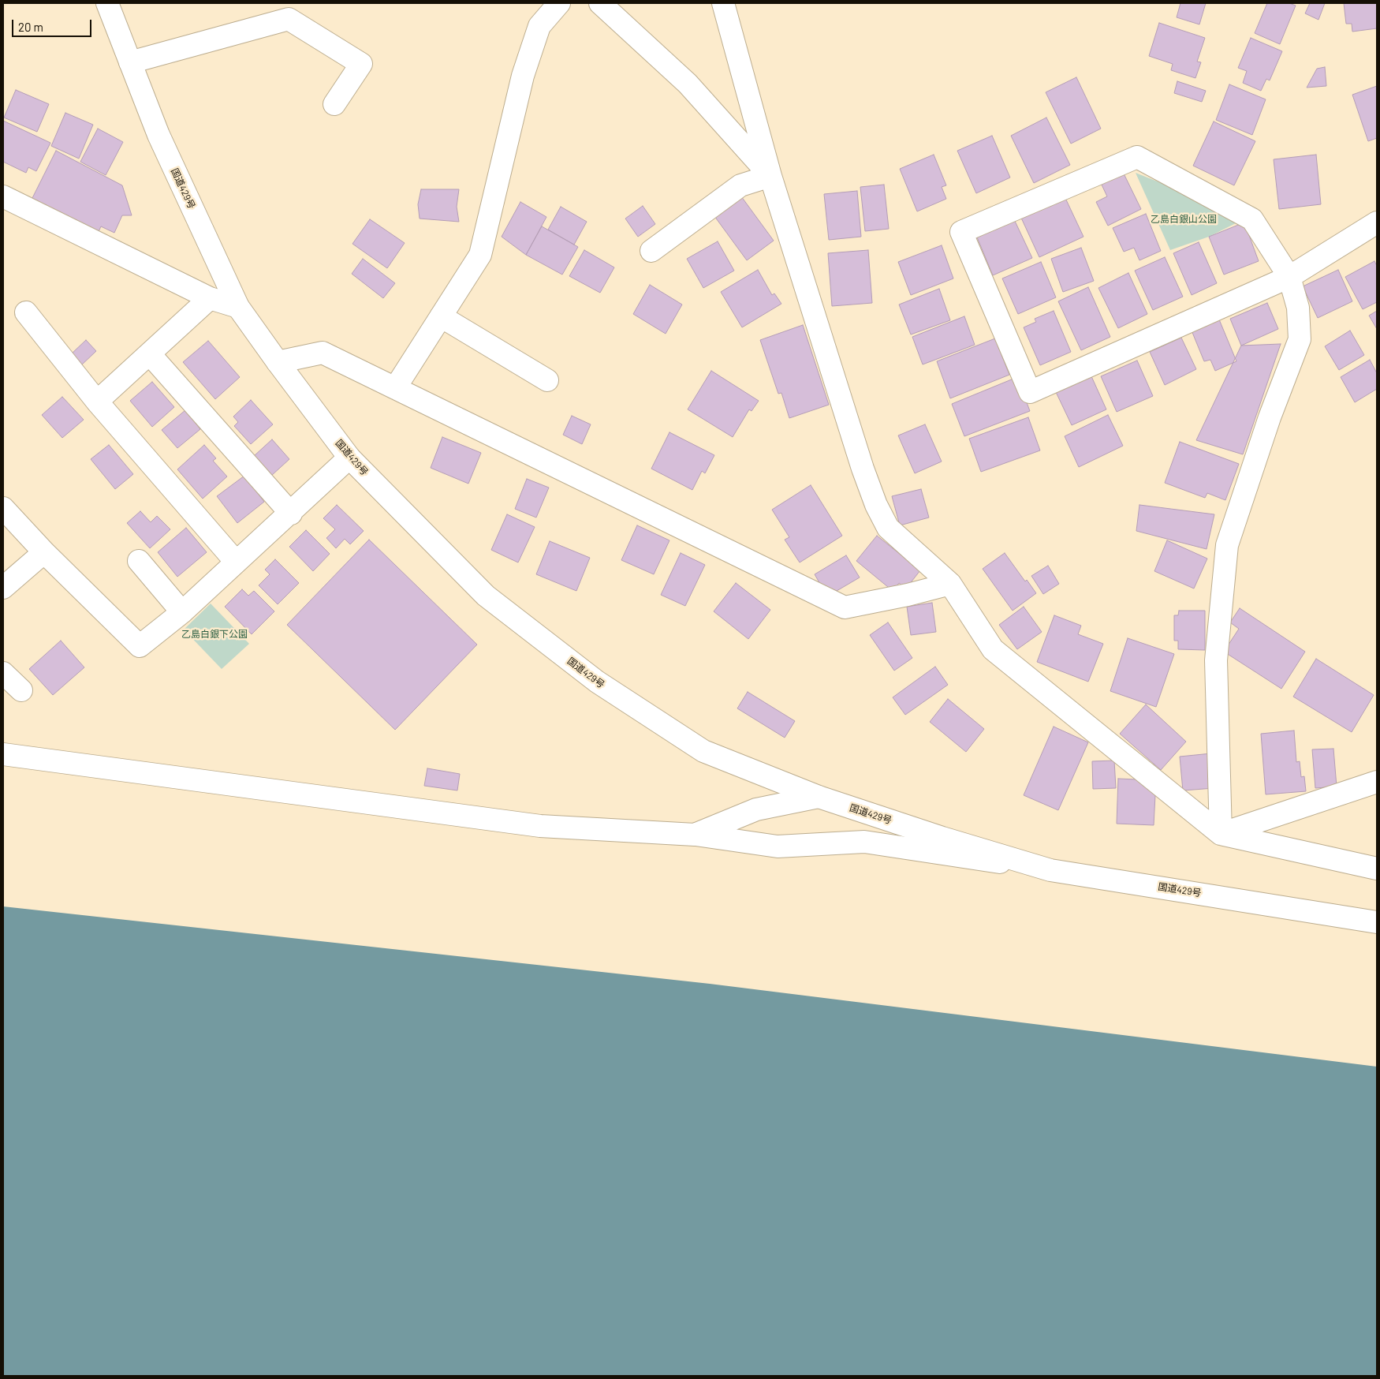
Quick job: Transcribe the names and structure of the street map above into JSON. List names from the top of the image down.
{
  "streets": {
    "main road": ["国道429号"]
  },
  "parks": ["乙島白銀山公園", "乙島白銀下公園"],
  "scale_bar": "20 m"
}
